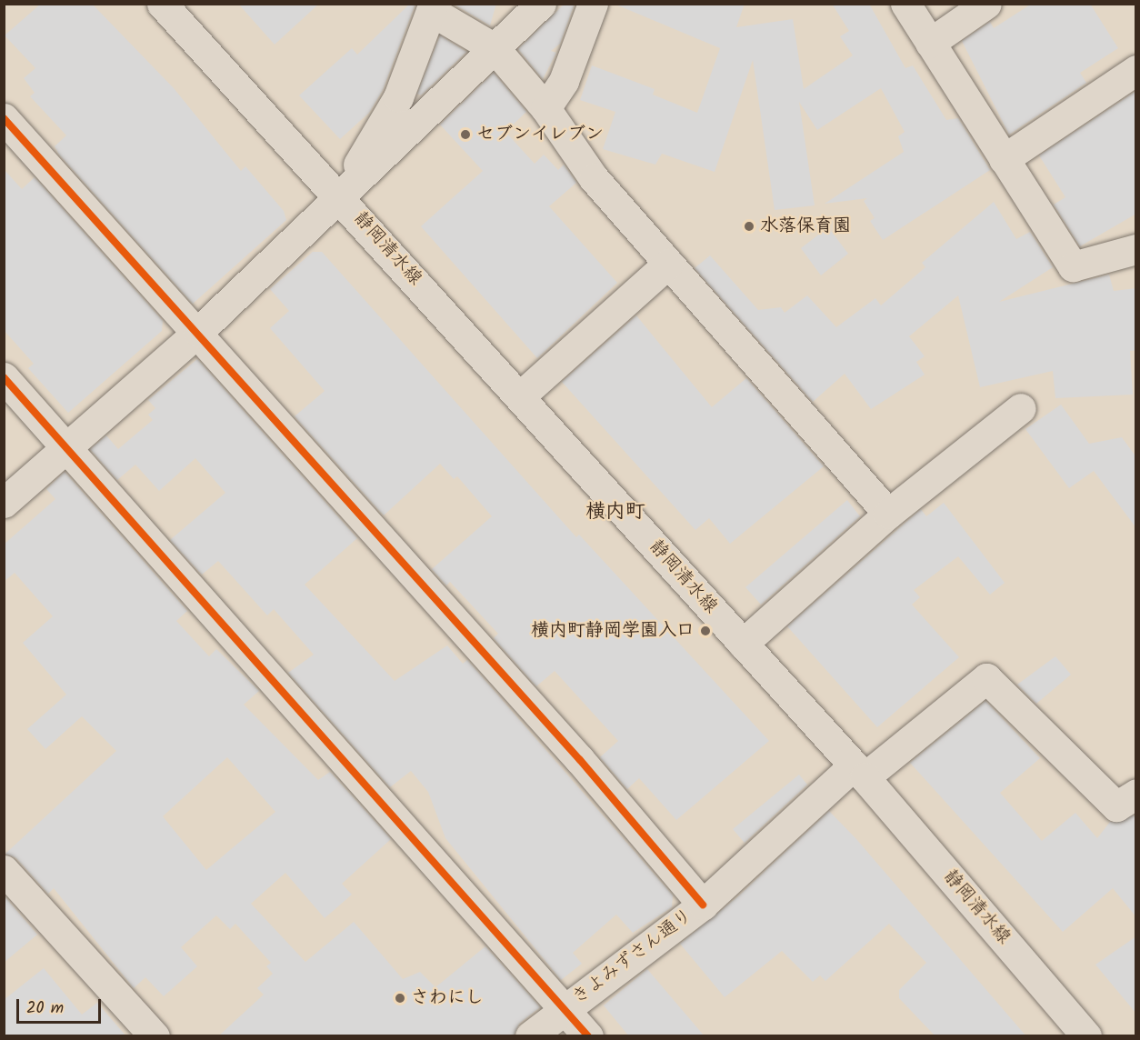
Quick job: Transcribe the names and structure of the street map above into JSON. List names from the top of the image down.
{
  "streets": {
    "street": ["静岡清水線", "きよみずさん通り"]
  },
  "crossings": [
    ["静岡清水線", "きよみずさん通り"]
  ],
  "districts": ["横内町"],
  "places": [
    "セブンイレブン",
    "水落保育園",
    "横内町静岡学園入口",
    "さわにし"
  ],
  "scale_bar": "20 m"
}
